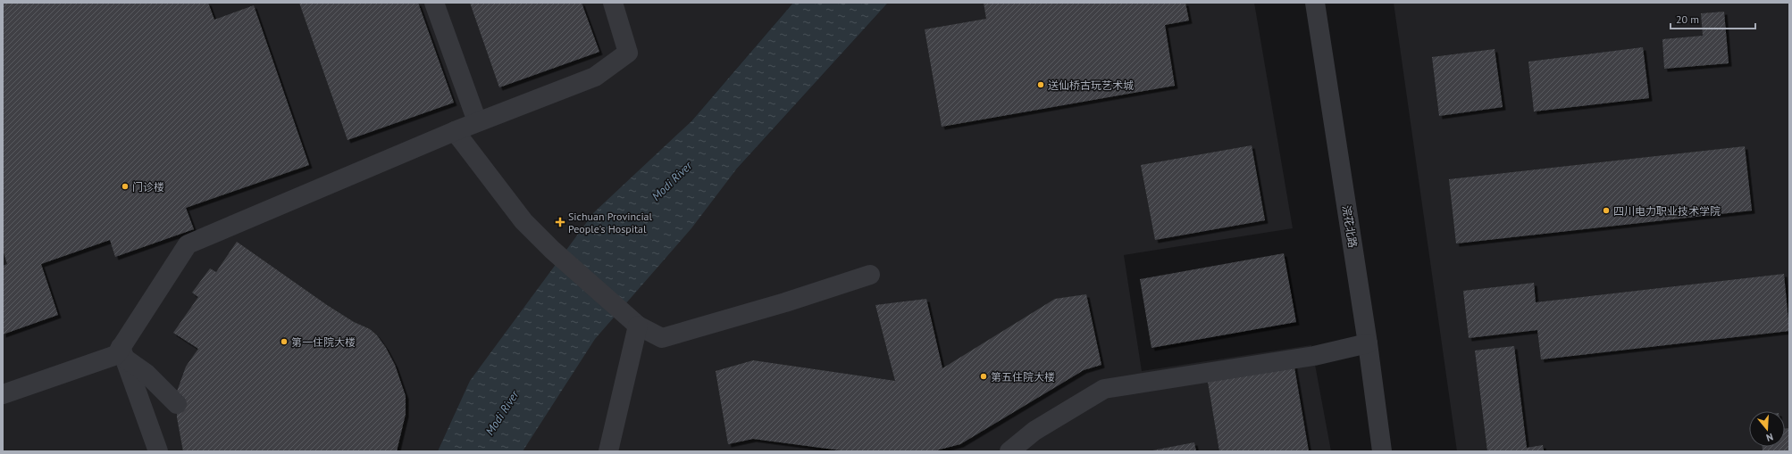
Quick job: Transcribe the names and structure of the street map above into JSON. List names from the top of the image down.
{
  "streets": {
    "street": ["浣花北路"]
  },
  "water": ["Modi River"],
  "places": {
    "other": [
      "送仙桥古玩艺术城",
      "门诊楼",
      "四川电力职业技术学院",
      "第一住院大楼",
      "第五住院大楼"
    ],
    "health": ["Sichuan Provincial People's Hospital"]
  },
  "scale_bar": "20 m",
  "north": "bottom"
}
